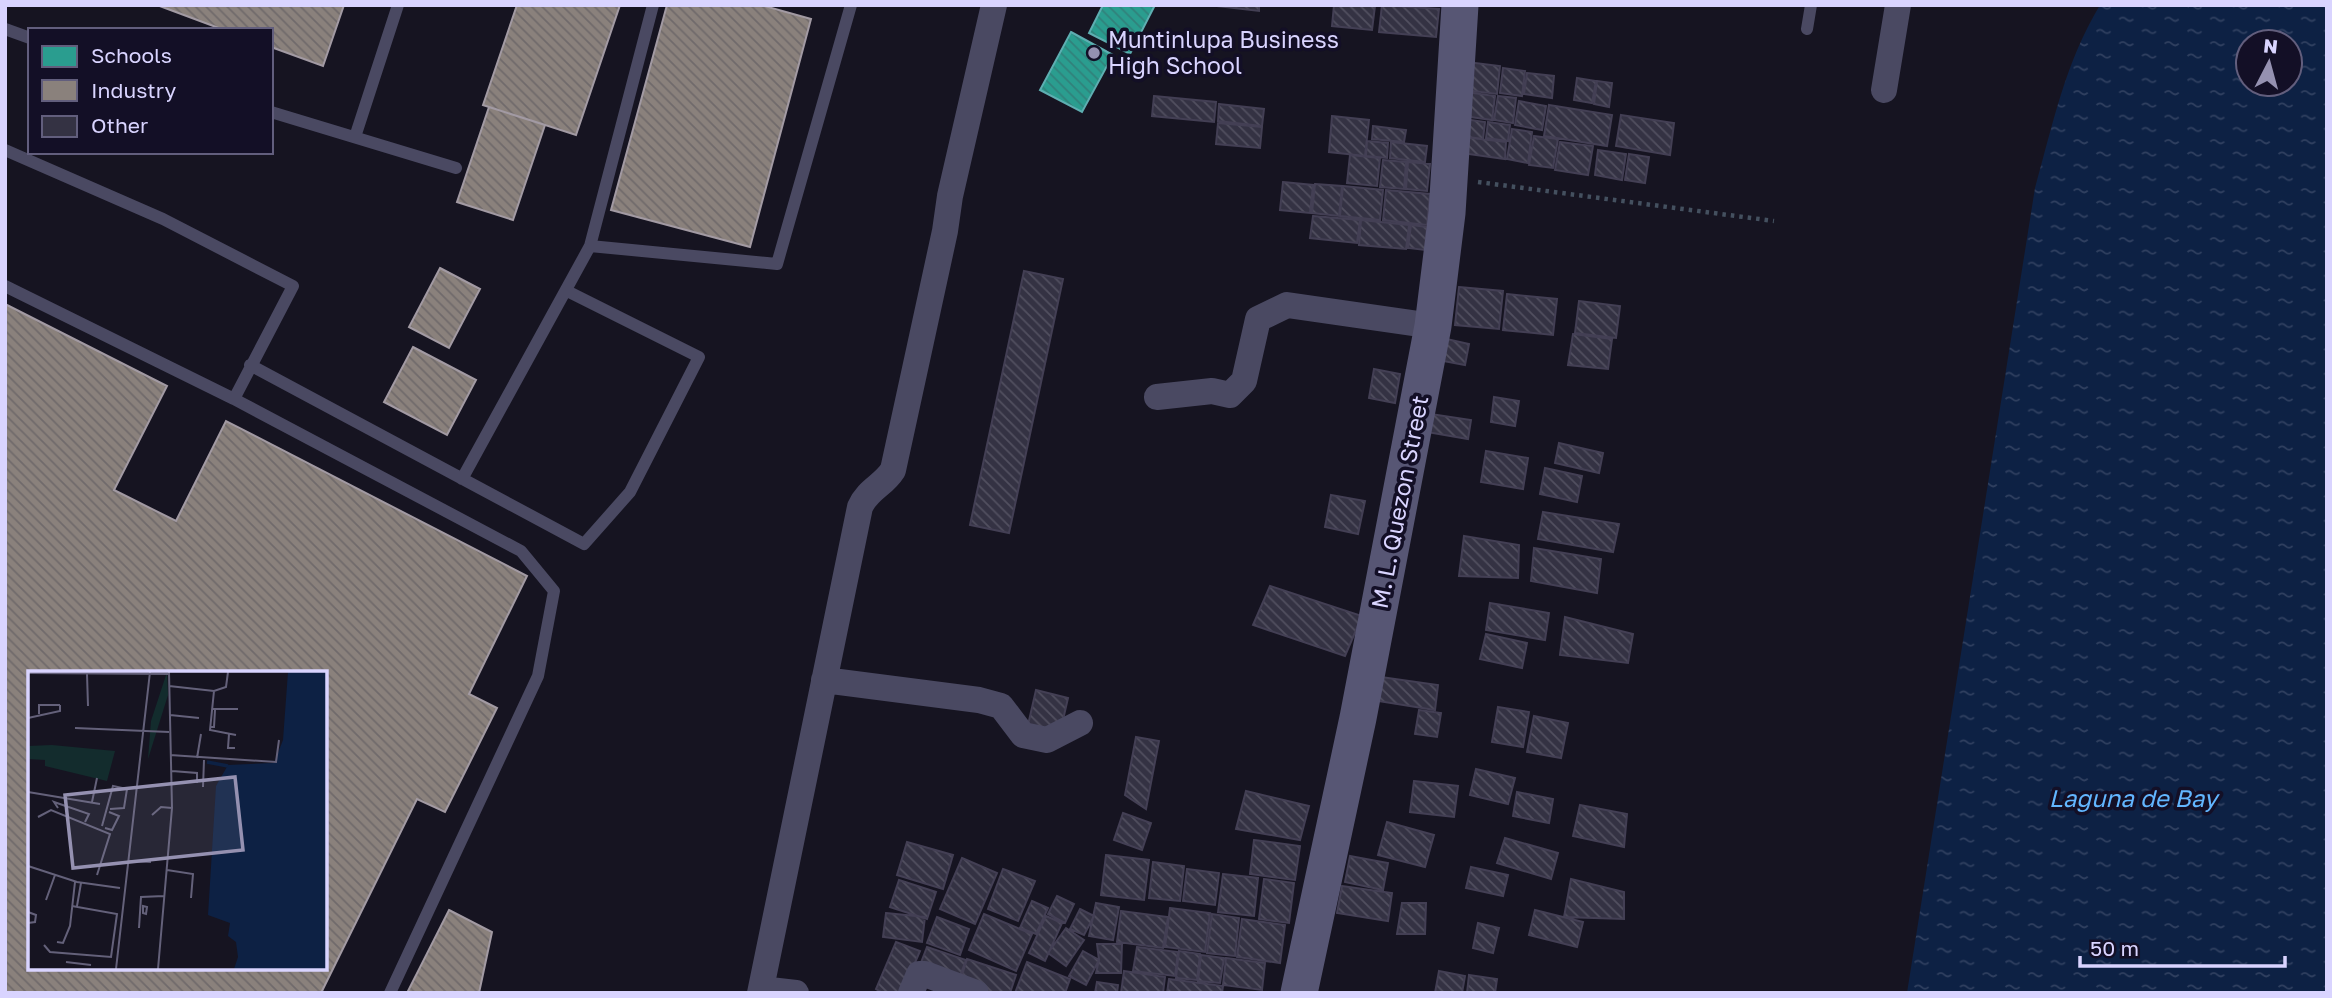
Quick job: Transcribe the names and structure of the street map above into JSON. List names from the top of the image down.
{
  "streets": {
    "main road": ["M. L. Quezon Street"]
  },
  "water": ["Laguna de Bay"],
  "places": ["Muntinlupa Business High School"],
  "legend": ["Schools", "Industry", "Other"],
  "scale_bar": "50 m",
  "north": "top"
}
